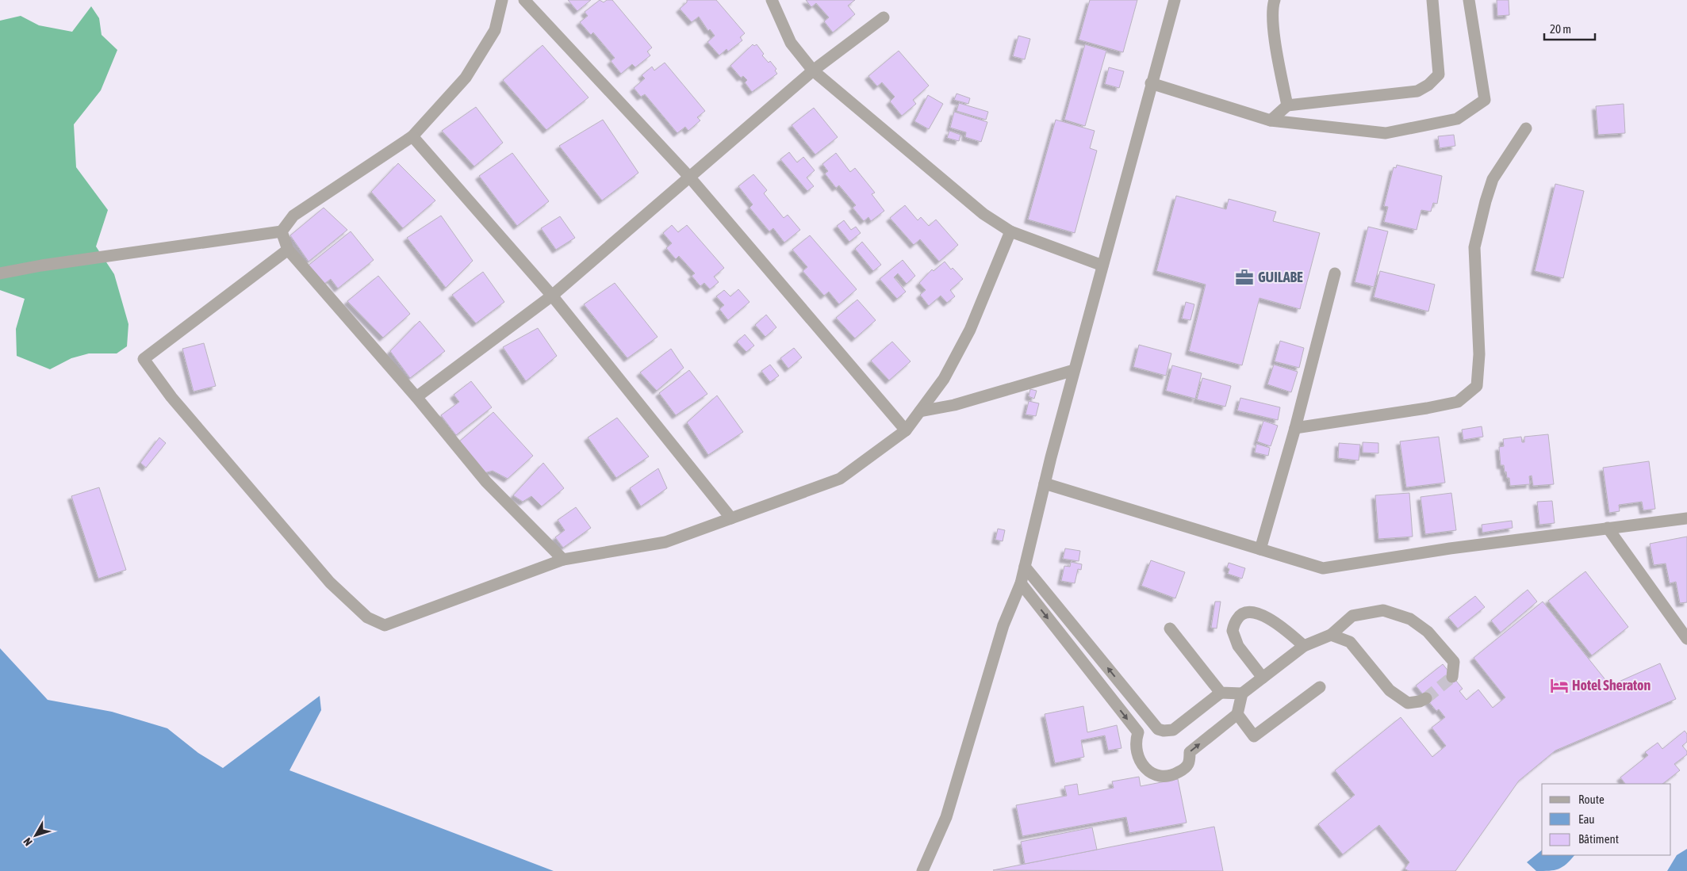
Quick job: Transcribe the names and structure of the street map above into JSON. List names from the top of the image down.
{
  "places": {
    "office": ["GUILABE"],
    "hotel": ["Hotel Sheraton"]
  },
  "legend": ["Route", "Eau", "Bâtiment"],
  "scale_bar": "20 m",
  "north": "bottom left"
}
